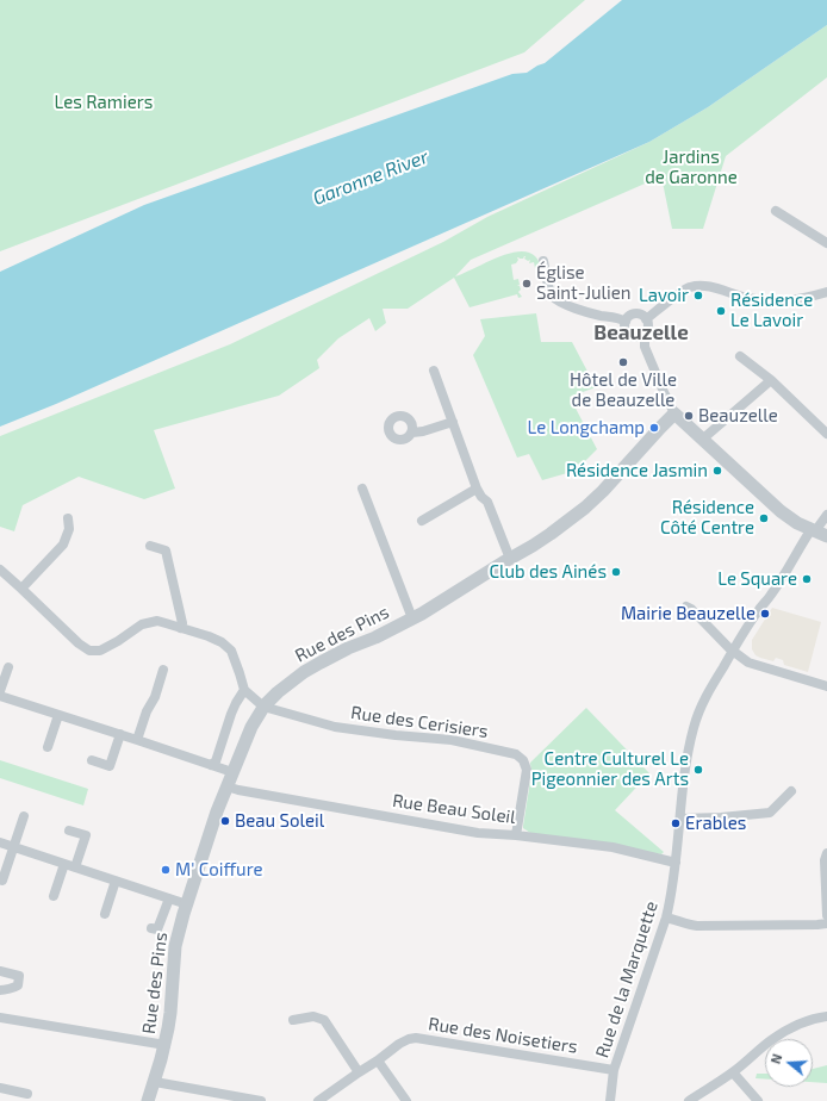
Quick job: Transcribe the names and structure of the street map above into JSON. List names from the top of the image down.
{
  "streets": {
    "street": [
      "Rue des Pins",
      "Rue des Cerisiers",
      "Rue Beau Soleil",
      "Rue de la Marquette",
      "Rue des Noisetiers"
    ]
  },
  "crossings": [
    ["Rue des Pins", "Rue des Cerisiers"],
    ["Rue des Pins", "Rue Beau Soleil"],
    ["Rue des Cerisiers", "Rue Beau Soleil"],
    ["Rue Beau Soleil", "Rue de la Marquette"],
    ["Rue de la Marquette", "Rue des Noisetiers"]
  ],
  "districts": ["Beauzelle"],
  "water": ["Garonne River"],
  "parks": ["Les Ramiers", "Jardins de Garonne"],
  "places": [
    "Église Saint-Julien",
    "Lavoir",
    "Résidence Le Lavoir",
    "Hôtel de Ville de Beauzelle",
    "Beauzelle",
    "Le Longchamp",
    "Résidence Jasmin",
    "Résidence Côté Centre",
    "Club des Ainés",
    "Le Square",
    "Mairie Beauzelle",
    "Centre Culturel Le Pigeonnier des Arts",
    "Beau Soleil",
    "Erables",
    "M' Coiffure"
  ],
  "north": "left"
}
